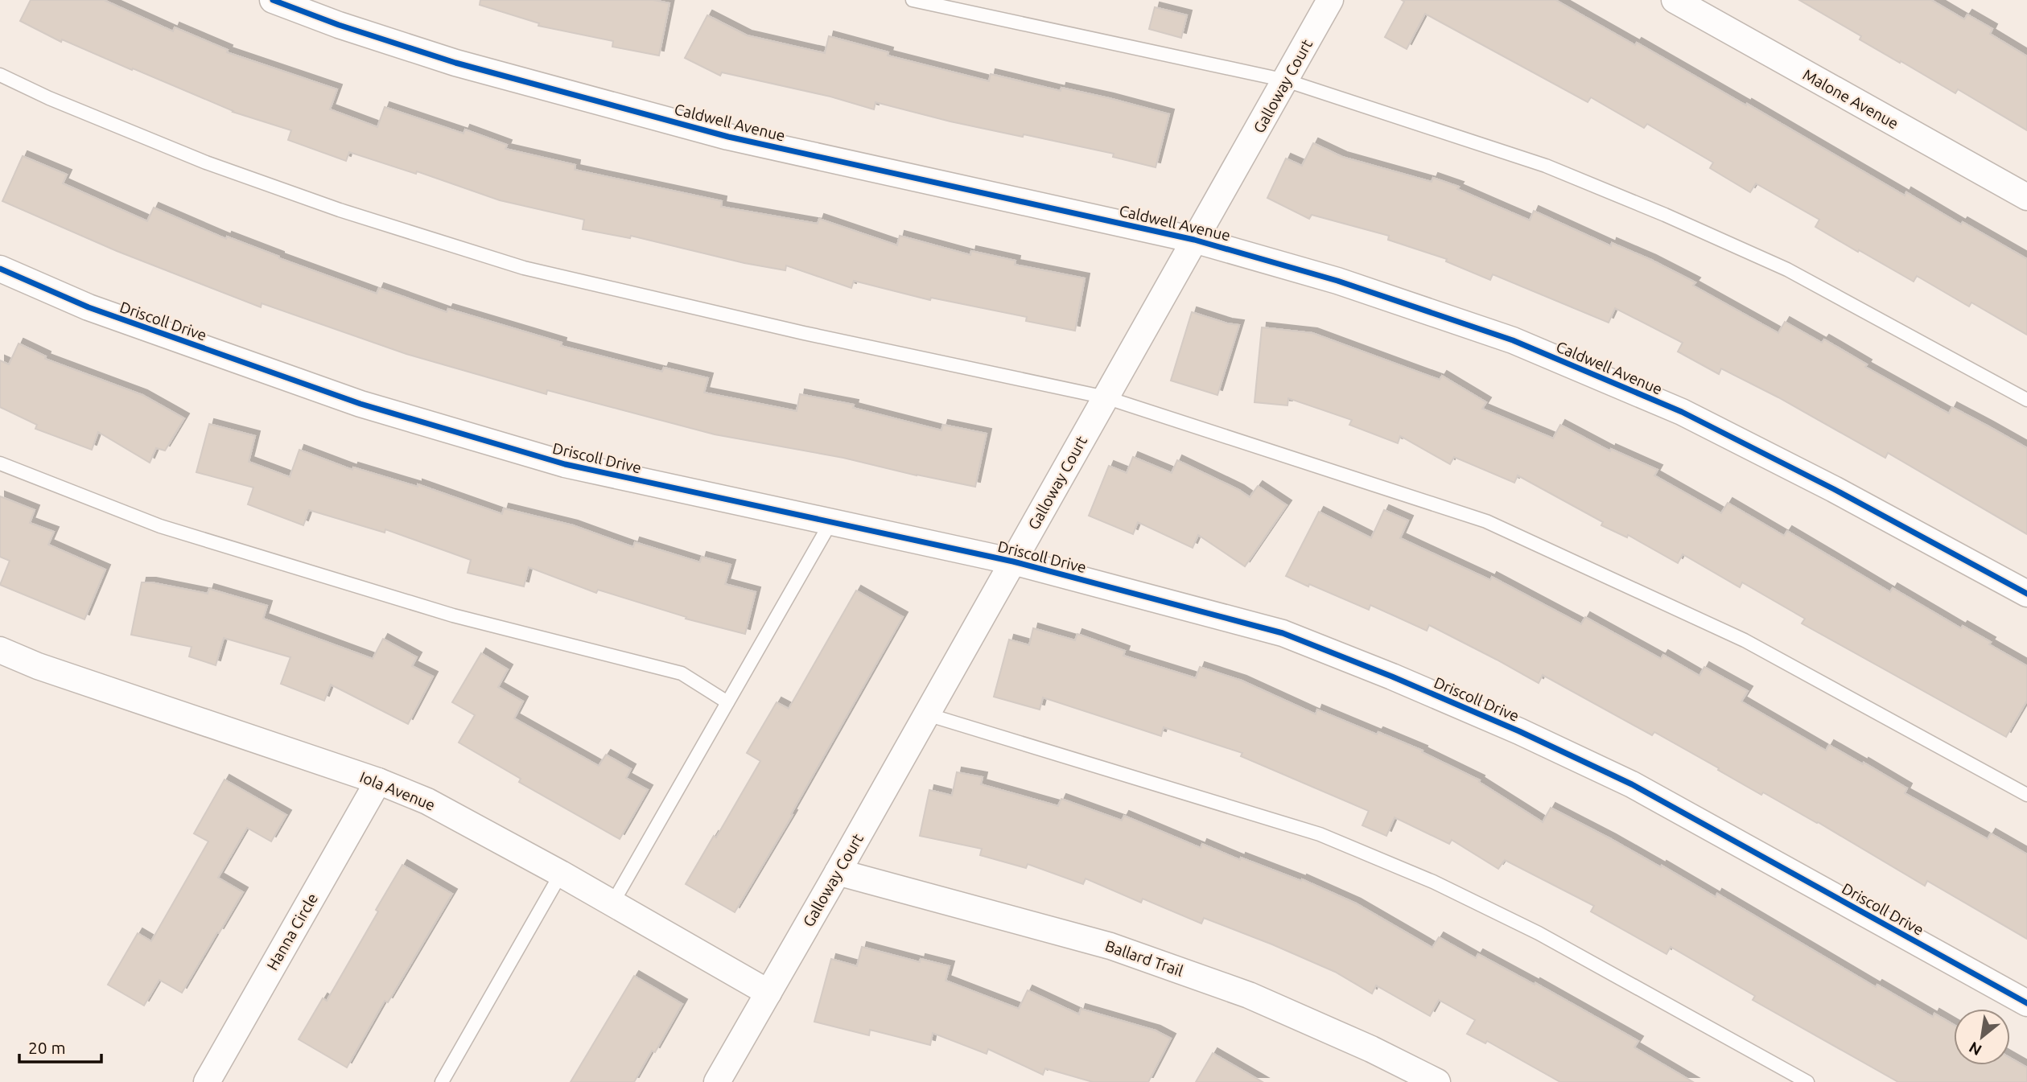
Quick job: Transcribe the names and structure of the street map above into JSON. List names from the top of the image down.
{
  "streets": {
    "street": [
      "Galloway Court",
      "Malone Avenue",
      "Caldwell Avenue",
      "Driscoll Drive",
      "Iola Avenue",
      "Hanna Circle",
      "Ballard Trail"
    ]
  },
  "crossings": [
    ["Galloway Court", "Caldwell Avenue"],
    ["Galloway Court", "Driscoll Drive"],
    ["Galloway Court", "Iola Avenue"],
    ["Galloway Court", "Ballard Trail"],
    ["Iola Avenue", "Hanna Circle"]
  ],
  "scale_bar": "20 m",
  "north": "bottom left"
}
